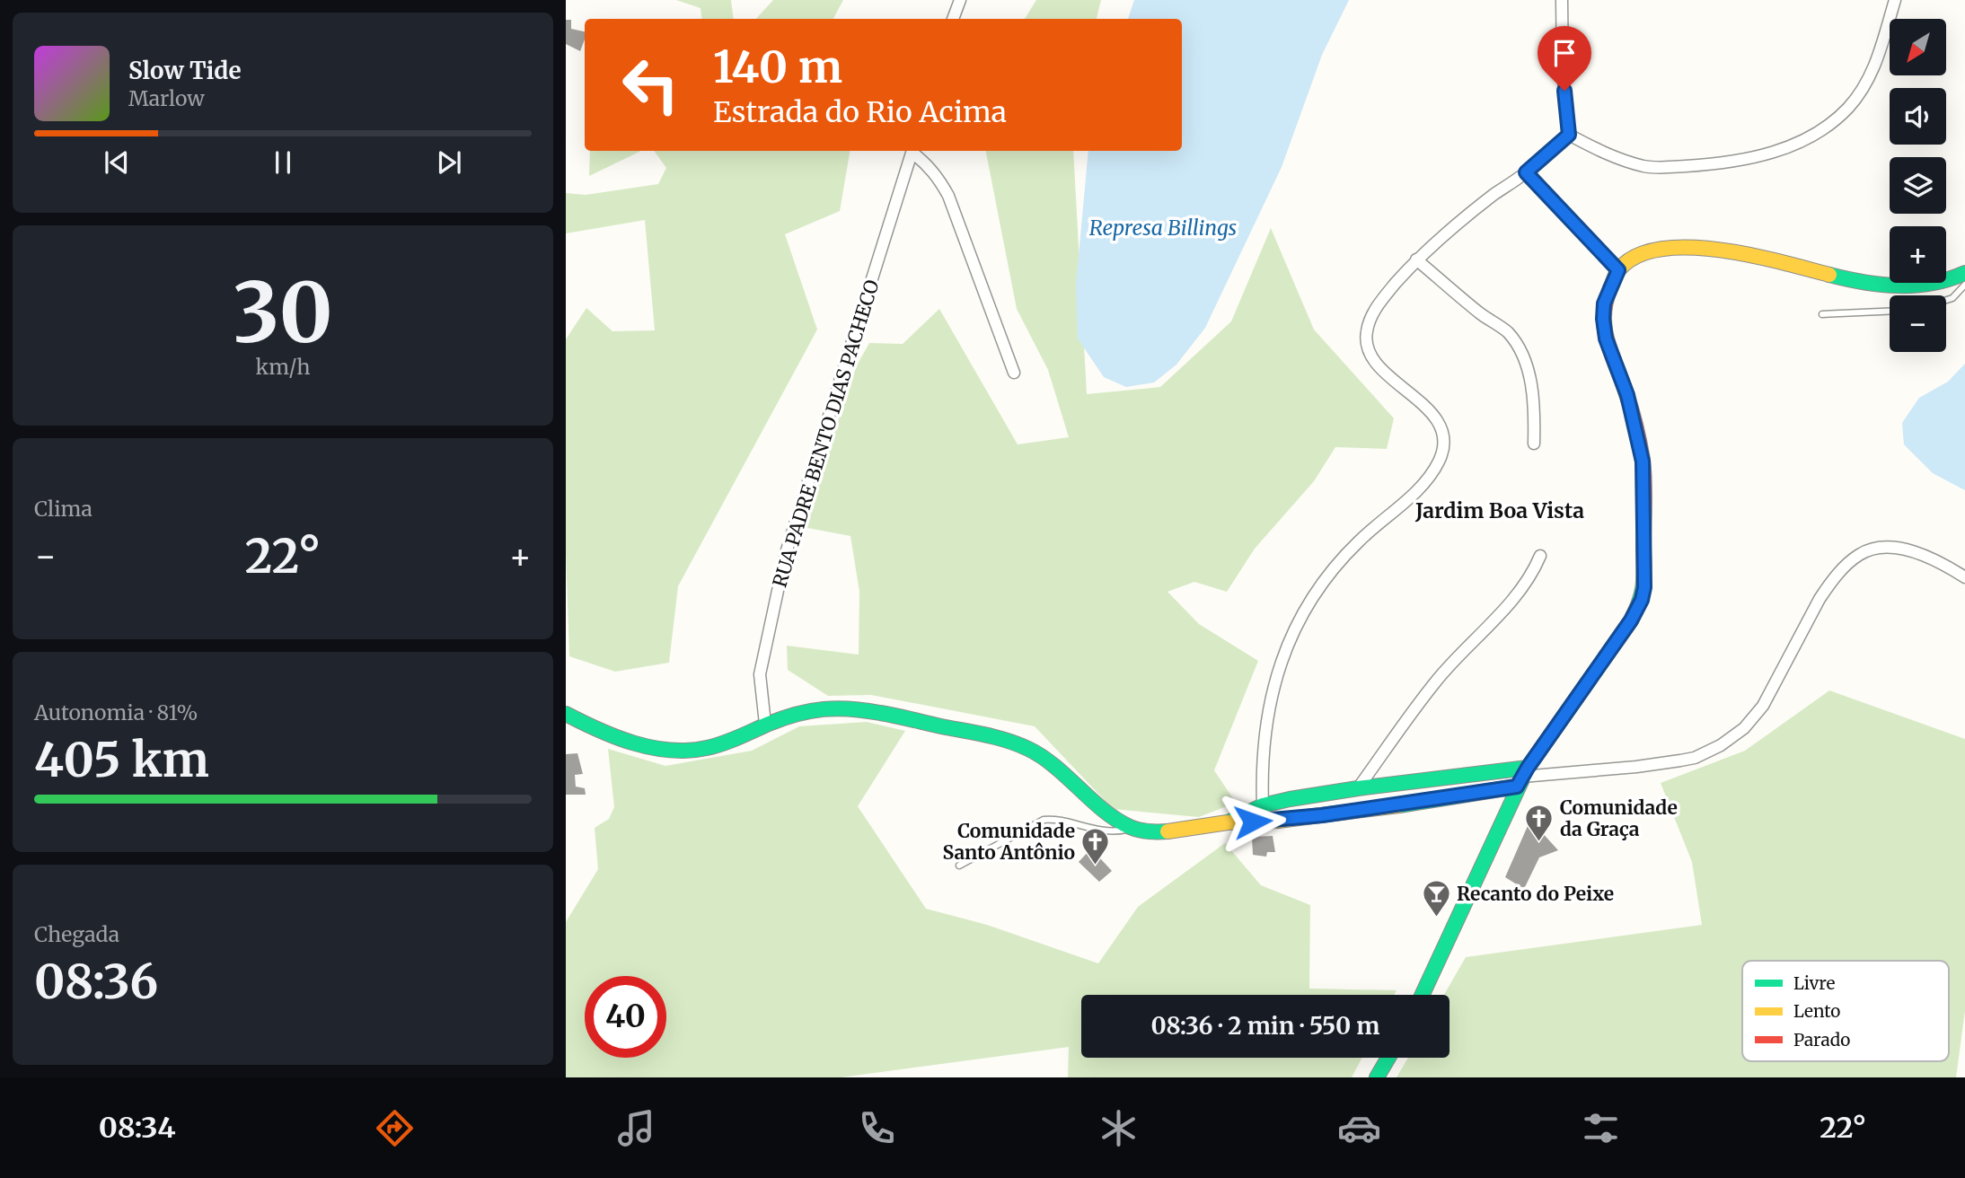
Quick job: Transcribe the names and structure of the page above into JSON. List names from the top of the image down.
{
  "streets": {
    "street": ["RUA PADRE BENTO DIAS PACHECO"]
  },
  "districts": ["Jardim Boa Vista"],
  "water": ["Represa Billings"],
  "places": {
    "church": ["Comunidade da Graça", "Comunidade Santo Antônio"],
    "bar": ["Recanto do Peixe"]
  },
  "legend": ["Livre", "Lento", "Parado"],
  "north": "bottom left",
  "page": {
    "map_buttons": ["+", "−"],
    "turn": ["140 m", "Estrada do Rio Acima"],
    "song": ["Slow Tide", "Marlow"],
    "tile": [
      ["30", "km/h"],
      "Clima",
      ["Autonomia · 81%", "405 km"],
      ["Chegada", "08:36"]
    ],
    "heat": ["−", "22°", "+"],
    "limit": "40",
    "trip": "08:36 · 2 min · 550 m",
    "tabs": ["08:34", "22°"]
  }
}
